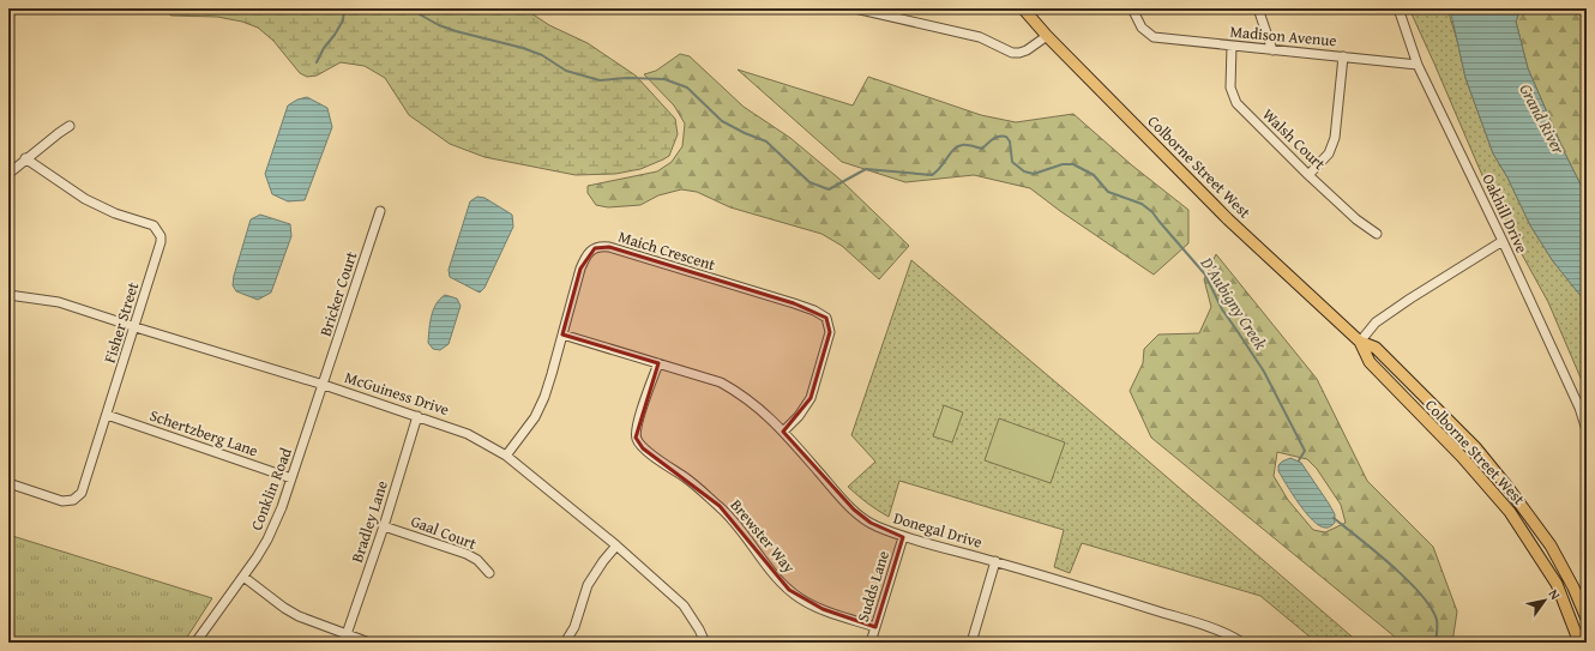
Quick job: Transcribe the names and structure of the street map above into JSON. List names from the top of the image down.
{
  "streets": {
    "main road": ["Colborne Street West"],
    "street": [
      "Madison Avenue",
      "Walsh Court",
      "Oakhill Drive",
      "Maich Crescent",
      "Bricker Court",
      "Fisher Street",
      "McGuiness Drive",
      "Schertzberg Lane",
      "Conklin Road",
      "Bradley Lane",
      "Donegal Drive",
      "Gaal Court",
      "Brewster Way",
      "Sudds Lane"
    ]
  },
  "crossings": [
    ["Madison Avenue", "Walsh Court"],
    ["Madison Avenue", "Oakhill Drive"],
    ["Maich Crescent", "McGuiness Drive"],
    ["Maich Crescent", "Donegal Drive"],
    ["Bricker Court", "McGuiness Drive"],
    ["Bricker Court", "Conklin Road"],
    ["Fisher Street", "McGuiness Drive"],
    ["Fisher Street", "Schertzberg Lane"],
    ["McGuiness Drive", "Conklin Road"],
    ["McGuiness Drive", "Bradley Lane"],
    ["Schertzberg Lane", "Conklin Road"],
    ["Bradley Lane", "Gaal Court"],
    ["Donegal Drive", "Brewster Way"],
    ["Donegal Drive", "Sudds Lane"],
    ["Brewster Way", "Sudds Lane"]
  ],
  "water": ["Grand River", "D'Aubigny Creek"],
  "north": "top right"
}
